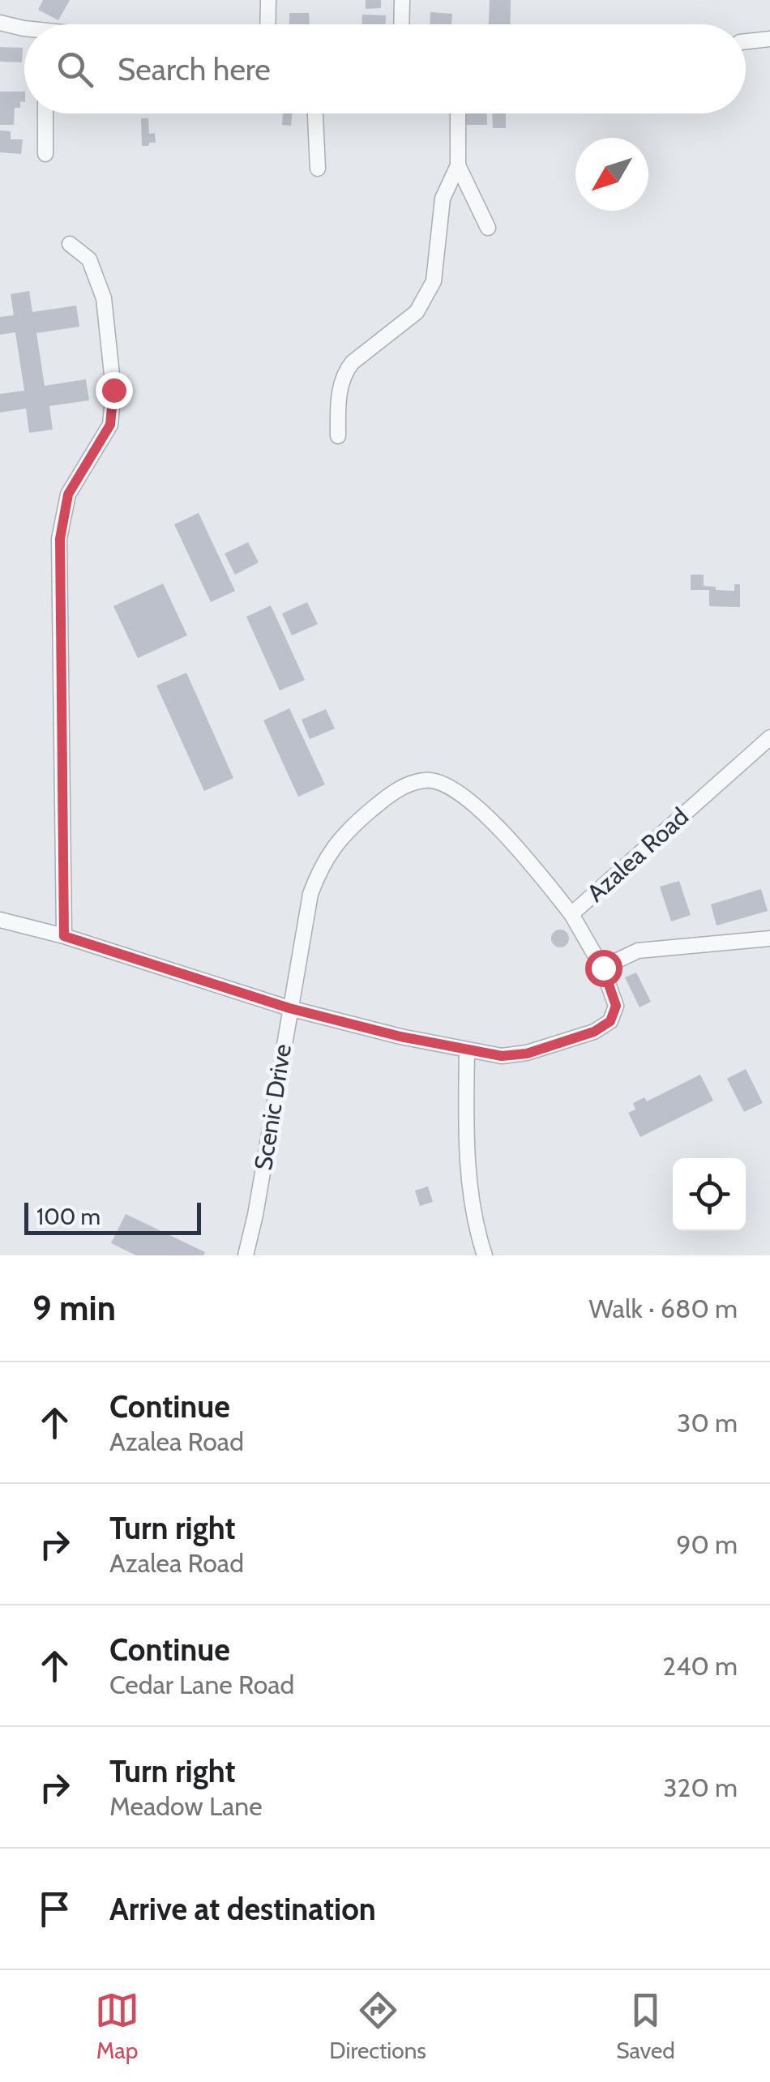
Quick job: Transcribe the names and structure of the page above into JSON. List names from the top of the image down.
{
  "streets": {
    "street": ["Azalea Road", "Scenic Drive"]
  },
  "crossings": [
    ["Azalea Road", "Scenic Drive"]
  ],
  "scale_bar": "100 m",
  "north": "bottom left",
  "page": {
    "search": "Search here",
    "scale": "100 m",
    "heading": ["9 min", "Walk · 680 m"],
    "list": [
      ["Continue", "Azalea Road", "30 m"],
      ["Turn right", "Azalea Road", "90 m"],
      ["Continue", "Cedar Lane Road", "240 m"],
      ["Turn right", "Meadow Lane", "320 m"],
      "Arrive at destination"
    ],
    "nav": ["Map", "Directions", "Saved"]
  }
}
